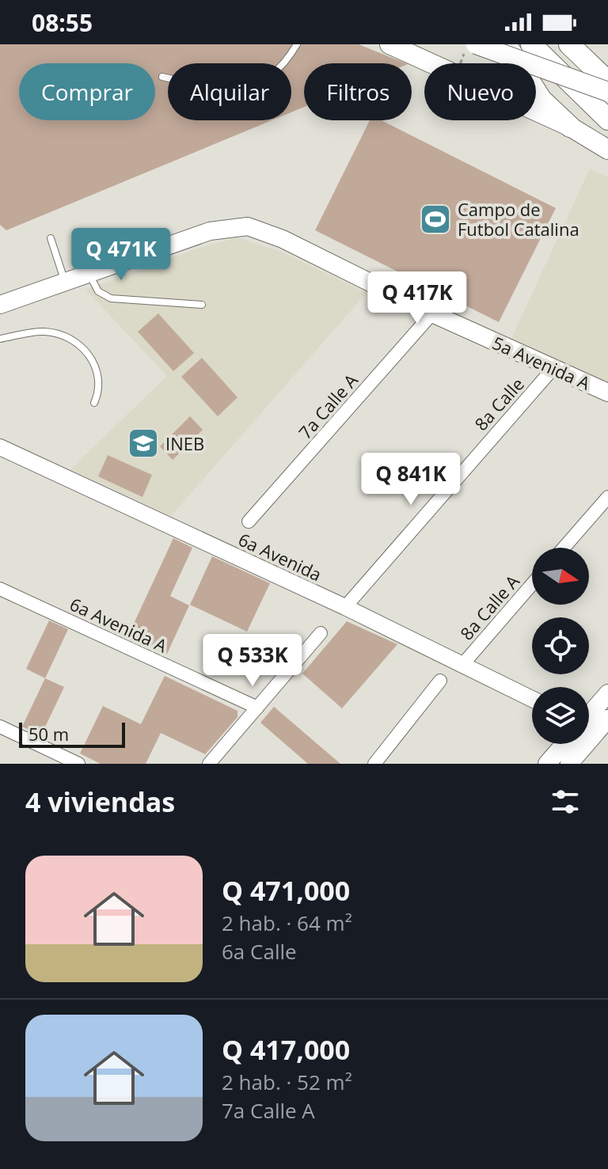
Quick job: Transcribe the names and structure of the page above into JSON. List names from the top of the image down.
{
  "streets": {
    "main road": ["5a Avenida A"],
    "street": [
      "8a Calle",
      "7a Calle A",
      "6a Avenida",
      "8a Calle A",
      "6a Avenida A"
    ]
  },
  "crossings": [
    ["5a Avenida A", "8a Calle"],
    ["5a Avenida A", "7a Calle A"],
    ["8a Calle", "6a Avenida"],
    ["6a Avenida", "8a Calle A"]
  ],
  "places": {
    "sports": ["Campo de Futbol Catalina"],
    "school or university": ["INEB"]
  },
  "scale_bar": "50 m",
  "north": "right",
  "page": {
    "status": "08:55",
    "chip": [
      "Comprar",
      "Alquilar",
      "Filtros",
      "Nuevo"
    ],
    "price": [
      "Q 471K",
      "Q 417K",
      "Q 841K",
      "Q 533K"
    ],
    "scale": "50 m",
    "heading": "4 viviendas",
    "list": [
      {
        "name": "Q 471,000",
        "note": "2 hab. · 64 m² · 6a Calle"
      },
      {
        "name": "Q 417,000",
        "note": "2 hab. · 52 m² · 7a Calle A"
      }
    ]
  }
}
